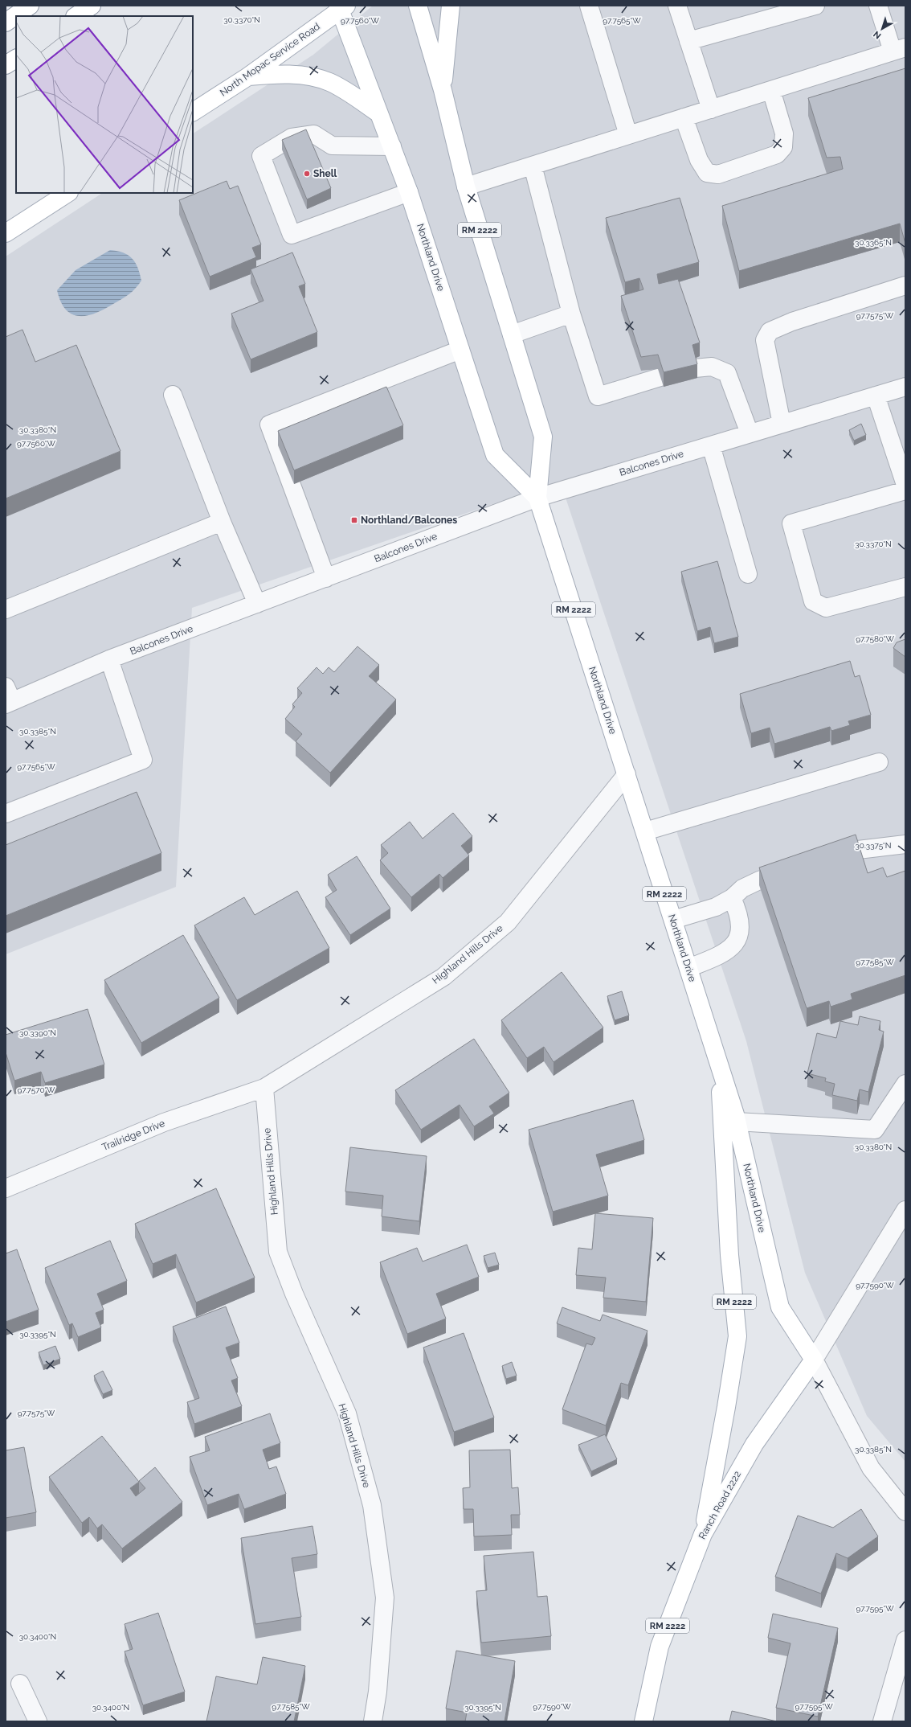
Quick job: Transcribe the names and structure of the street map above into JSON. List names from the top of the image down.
{
  "streets": {
    "main road": [
      "North Mopac Service Road",
      "RM 2222",
      "Northland Drive",
      "Ranch Road 2222"
    ],
    "street": ["Balcones Drive", "Highland Hills Drive", "Trailridge Drive"]
  },
  "crossings": [
    ["North Mopac Service Road", "Northland Drive"],
    ["RM 2222", "Northland Drive"],
    ["RM 2222", "Ranch Road 2222"],
    ["Northland Drive", "Balcones Drive"],
    ["Northland Drive", "Highland Hills Drive"],
    ["Northland Drive", "Ranch Road 2222"],
    ["Highland Hills Drive", "Trailridge Drive"]
  ],
  "places": {
    "other": ["Shell"],
    "transit": ["Northland/Balcones"]
  },
  "north": "bottom left",
  "coordinates": [
    "30.3370°N",
    "97.7560°W",
    "97.7565°W",
    "30.3365°N",
    "97.7575°W",
    "30.3380°N",
    "97.7580°W",
    "30.3385°N",
    "30.3375°N",
    "97.7585°W",
    "30.3390°N",
    "97.7570°W",
    "97.7590°W",
    "30.3395°N",
    "97.7595°W",
    "30.3400°N"
  ]
}
